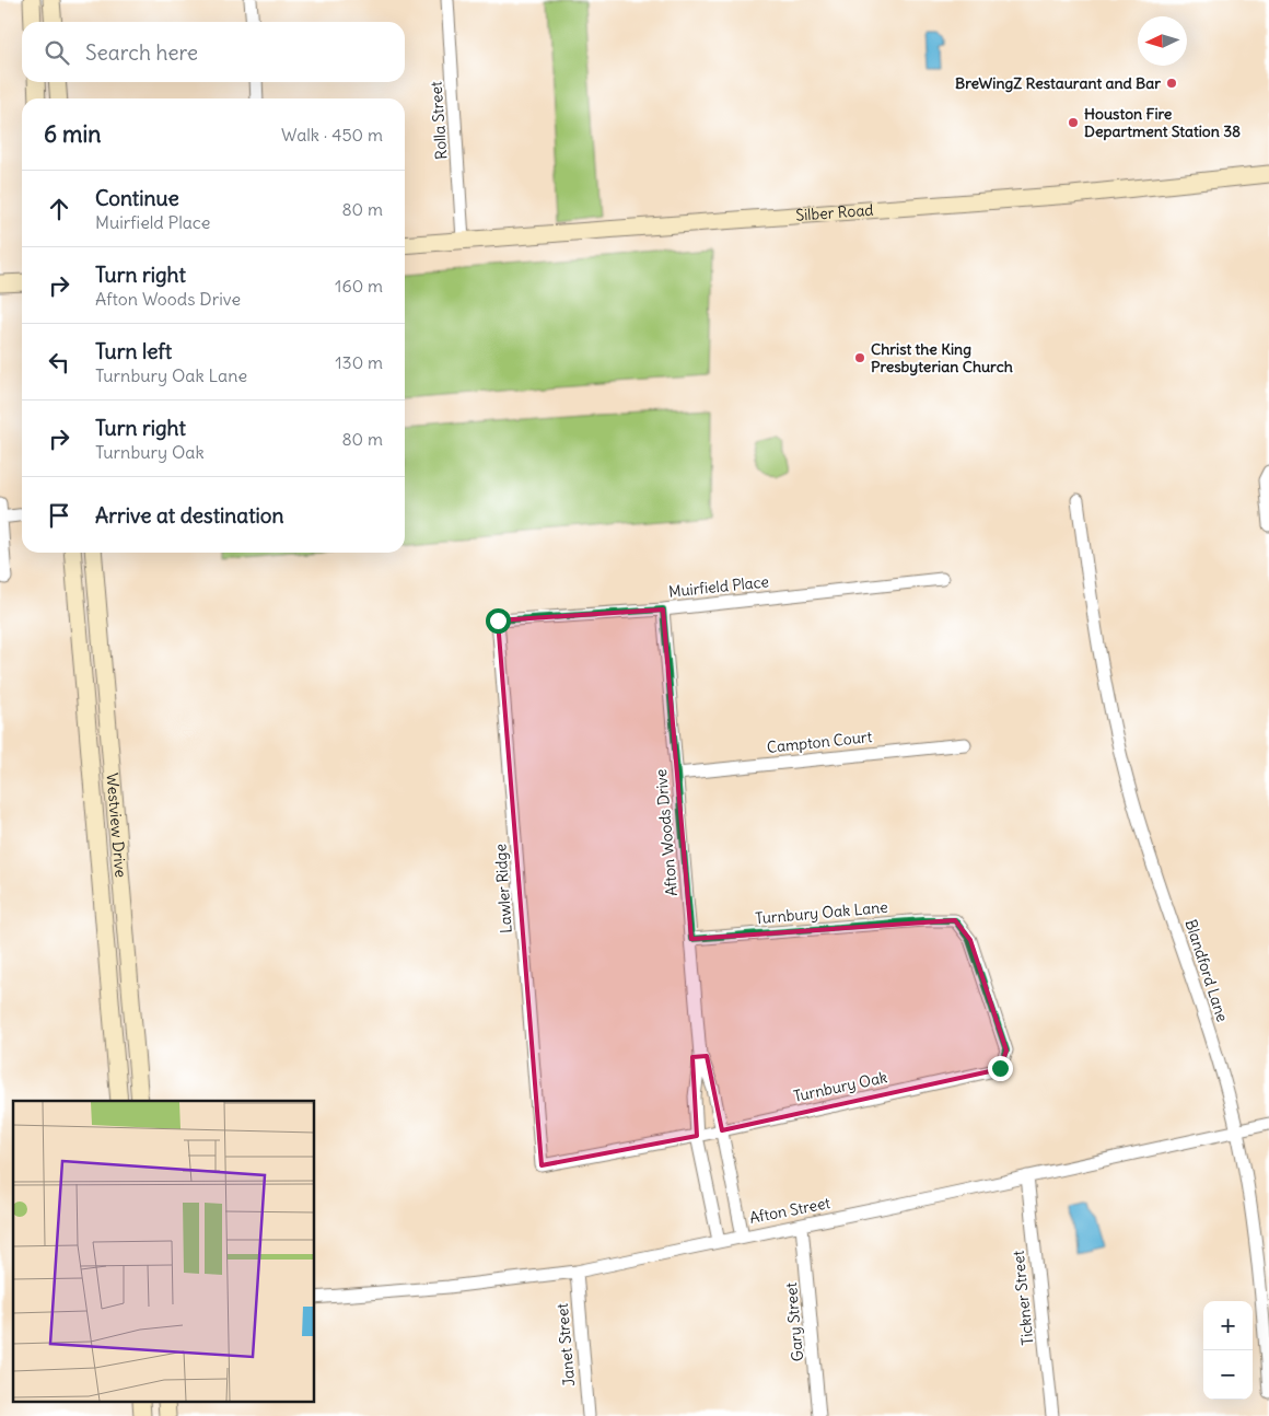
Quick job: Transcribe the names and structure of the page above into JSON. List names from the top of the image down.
{
  "streets": {
    "main road": ["Silber Road", "Westview Drive"],
    "street": [
      "Rolla Street",
      "Muirfield Place",
      "Campton Court",
      "Afton Woods Drive",
      "Lawler Ridge",
      "Turnbury Oak Lane",
      "Blandford Lane",
      "Turnbury Oak",
      "Afton Street",
      "Tickner Street",
      "Gary Street",
      "Janet Street"
    ]
  },
  "crossings": [
    ["Rolla Street", "Silber Road"],
    ["Muirfield Place", "Afton Woods Drive"],
    ["Muirfield Place", "Lawler Ridge"],
    ["Campton Court", "Afton Woods Drive"],
    ["Afton Woods Drive", "Turnbury Oak Lane"],
    ["Afton Woods Drive", "Turnbury Oak"],
    ["Afton Woods Drive", "Afton Street"],
    ["Lawler Ridge", "Turnbury Oak"],
    ["Turnbury Oak Lane", "Turnbury Oak"],
    ["Blandford Lane", "Afton Street"],
    ["Afton Street", "Tickner Street"],
    ["Afton Street", "Gary Street"],
    ["Afton Street", "Janet Street"]
  ],
  "places": ["BreWingZ Restaurant and Bar", "Houston Fire Department Station 38", "Christ the King Presbyterian Church"],
  "north": "left",
  "page": {
    "search": "Search here",
    "heading": ["6 min", "Walk · 450 m"],
    "list": [
      ["Continue", "Muirfield Place", "80 m"],
      ["Turn right", "Afton Woods Drive", "160 m"],
      ["Turn left", "Turnbury Oak Lane", "130 m"],
      ["Turn right", "Turnbury Oak", "80 m"],
      "Arrive at destination"
    ],
    "map_buttons": ["+", "−"]
  }
}
